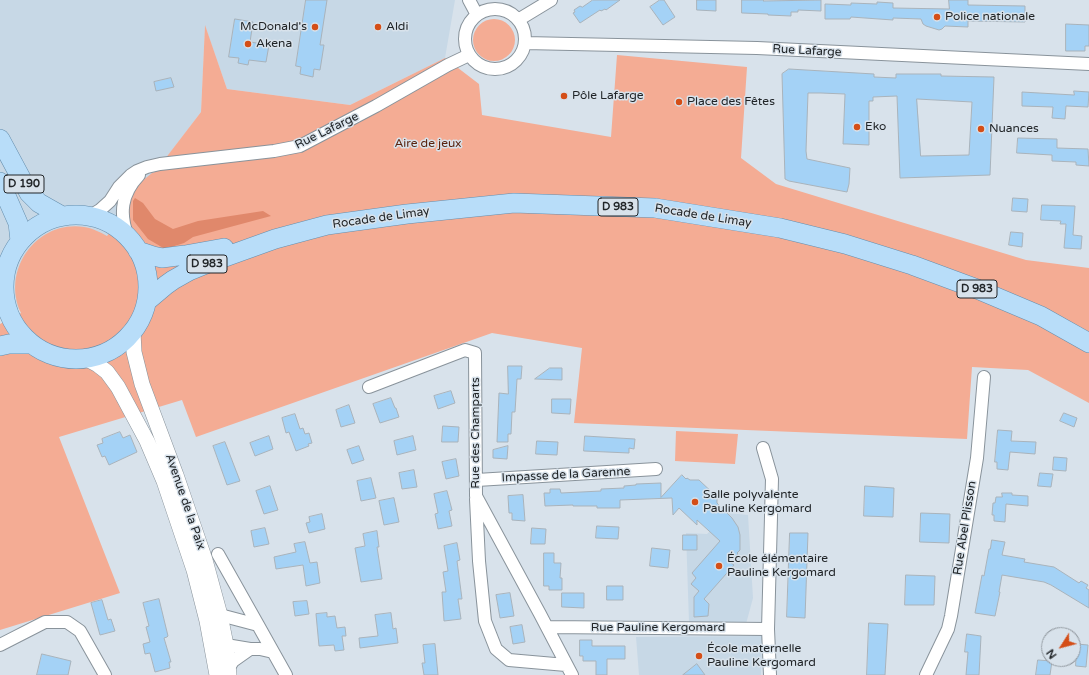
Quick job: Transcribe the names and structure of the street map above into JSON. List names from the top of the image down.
{
  "streets": {
    "main road": ["D 190", "D 983", "Rocade de Limay"],
    "street": [
      "Rue Lafarge",
      "Rue des Champarts",
      "Impasse de la Garenne",
      "Avenue de la Paix",
      "Rue Abel Plisson",
      "Rue Pauline Kergomard"
    ]
  },
  "crossings": [
    ["Rue des Champarts", "Impasse de la Garenne"],
    ["Rue des Champarts", "Rue Pauline Kergomard"]
  ],
  "parks": ["Aire de jeux"],
  "places": [
    "Police nationale",
    "McDonald's",
    "Aldi",
    "Akena",
    "Pôle Lafarge",
    "Place des Fêtes",
    "Eko",
    "Nuances",
    "Salle polyvalente Pauline Kergomard",
    "École élémentaire Pauline Kergomard",
    "École maternelle Pauline Kergomard"
  ],
  "north": "bottom left"
}
